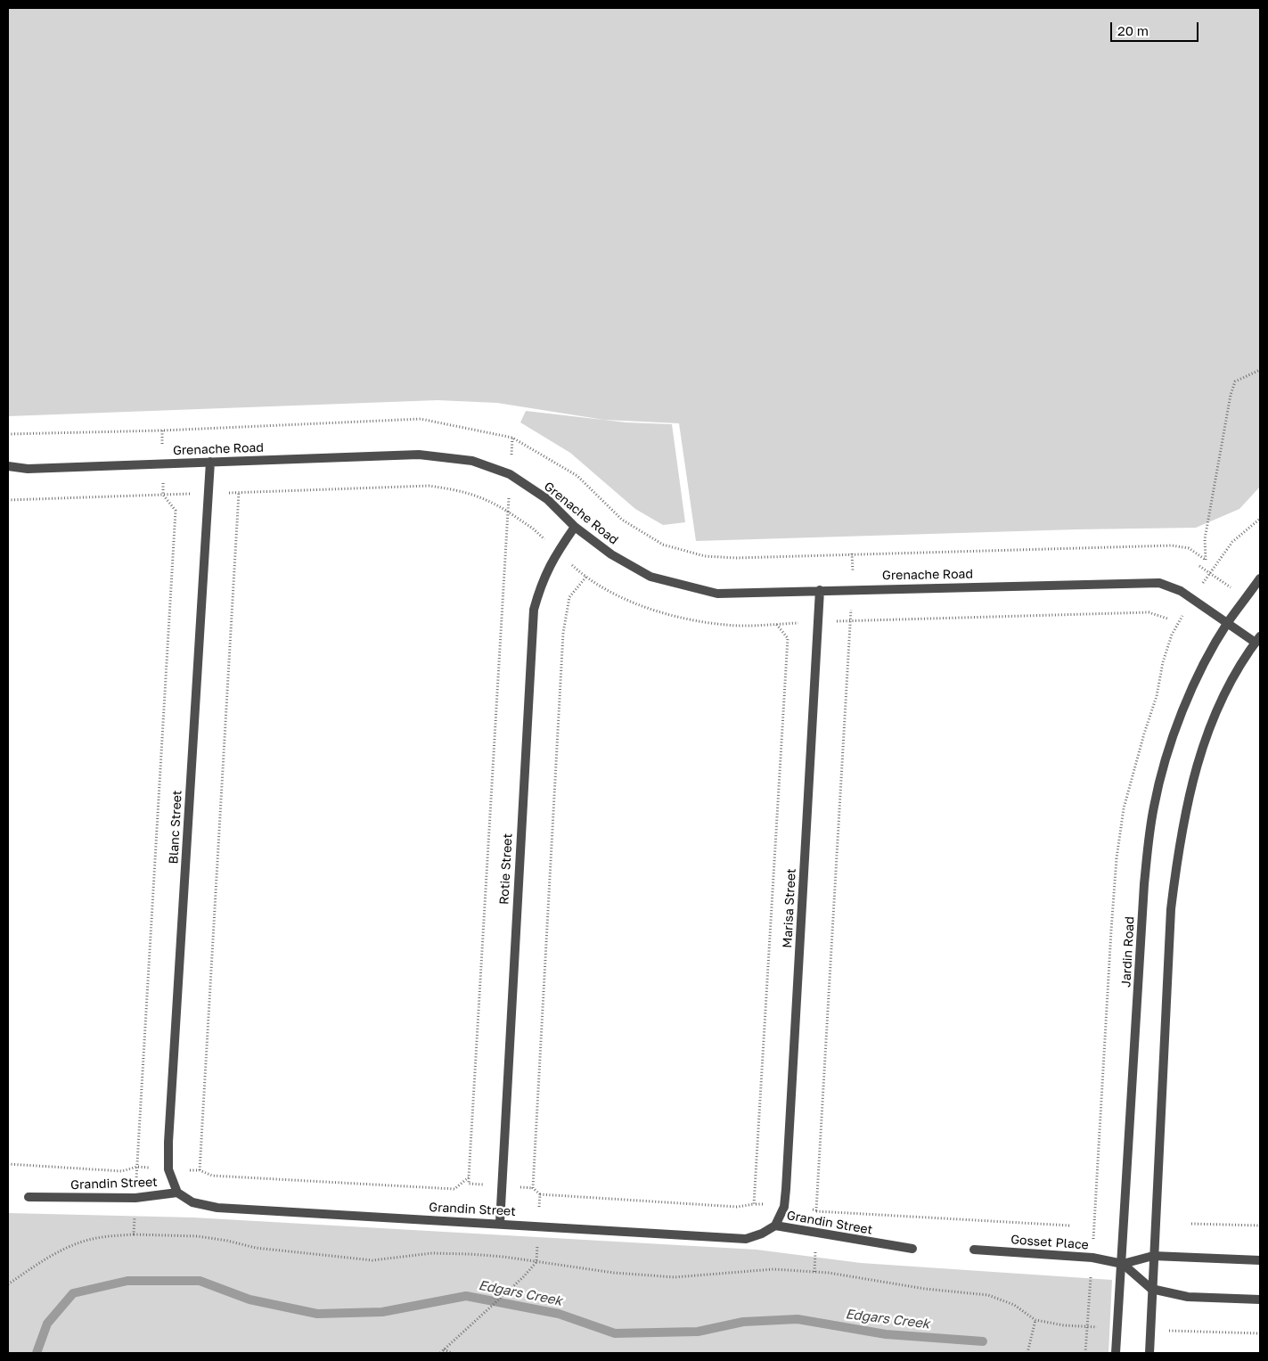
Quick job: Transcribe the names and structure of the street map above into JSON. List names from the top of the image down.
{
  "streets": {
    "street": [
      "Grenache Road",
      "Blanc Street",
      "Rotie Street",
      "Marisa Street",
      "Jardin Road",
      "Grandin Street",
      "Gosset Place"
    ]
  },
  "crossings": [
    ["Grenache Road", "Blanc Street"],
    ["Grenache Road", "Rotie Street"],
    ["Grenache Road", "Marisa Street"],
    ["Grenache Road", "Jardin Road"],
    ["Blanc Street", "Grandin Street"],
    ["Rotie Street", "Grandin Street"],
    ["Marisa Street", "Grandin Street"],
    ["Jardin Road", "Gosset Place"]
  ],
  "water": ["Edgars Creek"],
  "scale_bar": "20 m"
}
